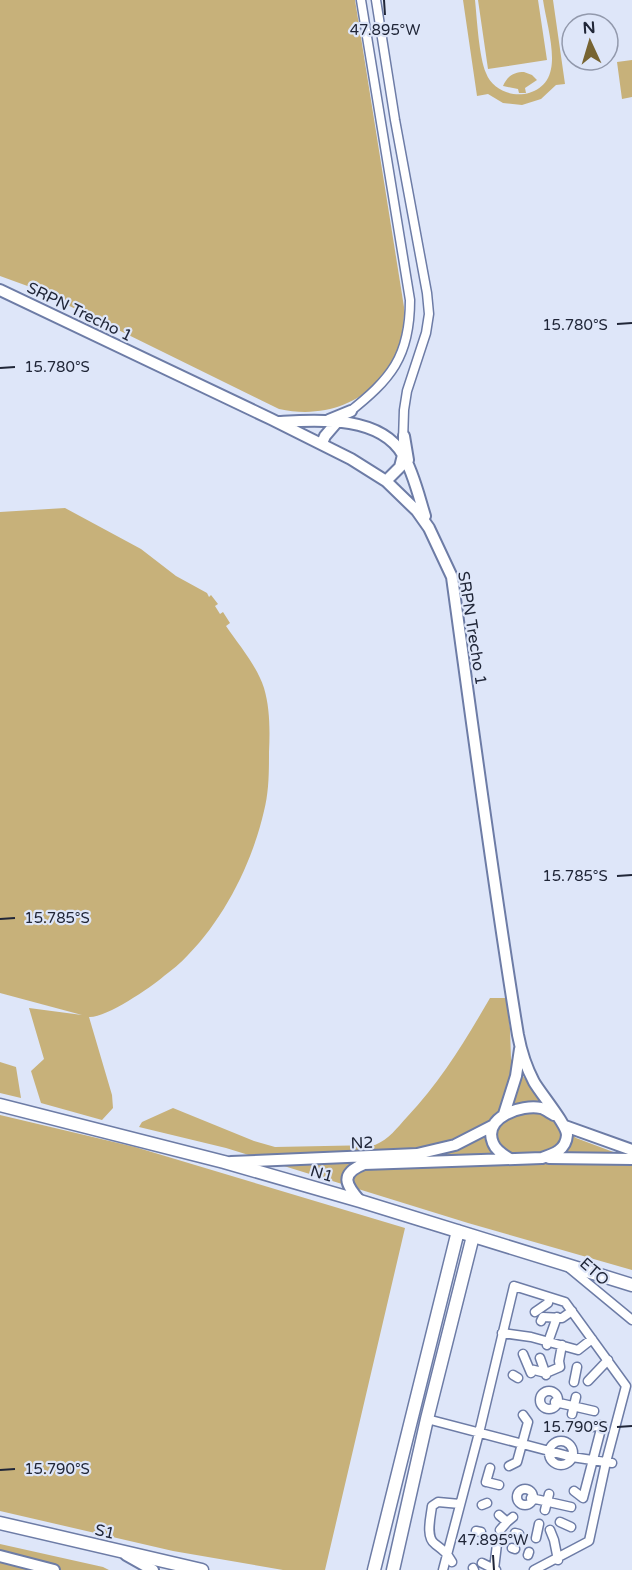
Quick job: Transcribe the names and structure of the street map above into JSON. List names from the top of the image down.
{
  "streets": {
    "highway": ["N1", "S1"],
    "main road": ["SRPN Trecho 1", "N2"],
    "street": ["ETO"]
  },
  "crossings": [
    ["SRPN Trecho 1", "N2"],
    ["N2", "N1"],
    ["N1", "ETO"]
  ],
  "north": "top",
  "coordinates": [
    "47.895°W",
    "15.780°S",
    "15.785°S",
    "15.790°S"
  ]
}
